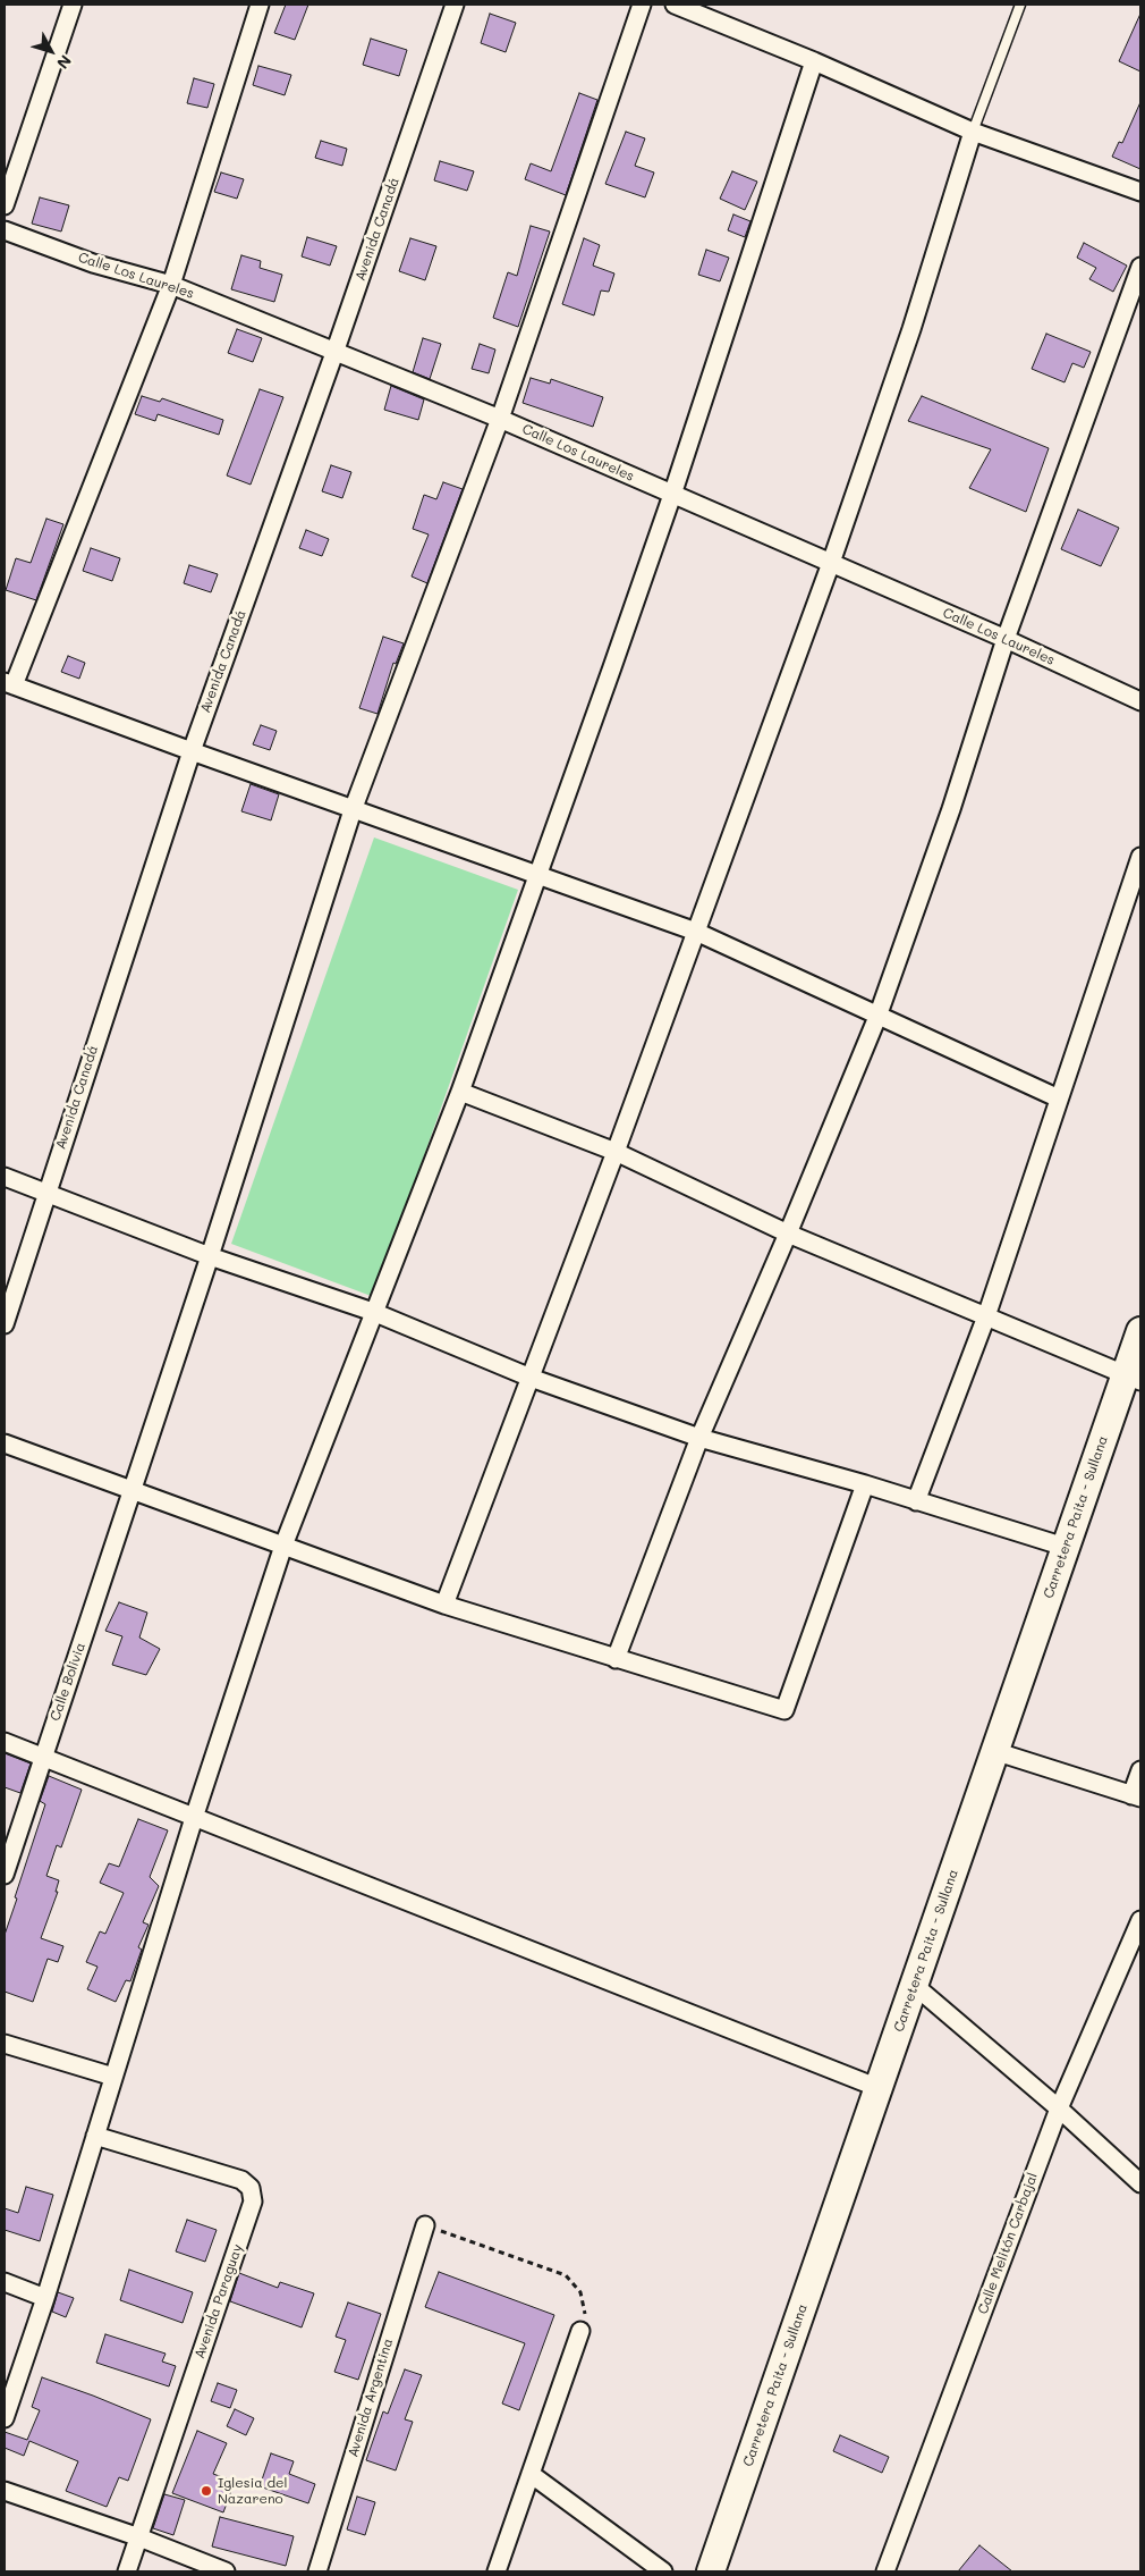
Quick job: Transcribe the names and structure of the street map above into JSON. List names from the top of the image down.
{
  "streets": {
    "main road": ["Carretera Paita - Sullana"],
    "street": [
      "Avenida Canadá",
      "Calle Los Laureles",
      "Calle Bolivia",
      "Calle Melitón Carbajal",
      "Avenida Paraguay",
      "Avenida Argentina"
    ]
  },
  "crossings": [
    ["Avenida Canadá", "Calle Los Laureles"],
    ["Calle Los Laureles", "Calle Bolivia"]
  ],
  "places": ["Iglesia del Nazareno"],
  "north": "bottom right"
}
